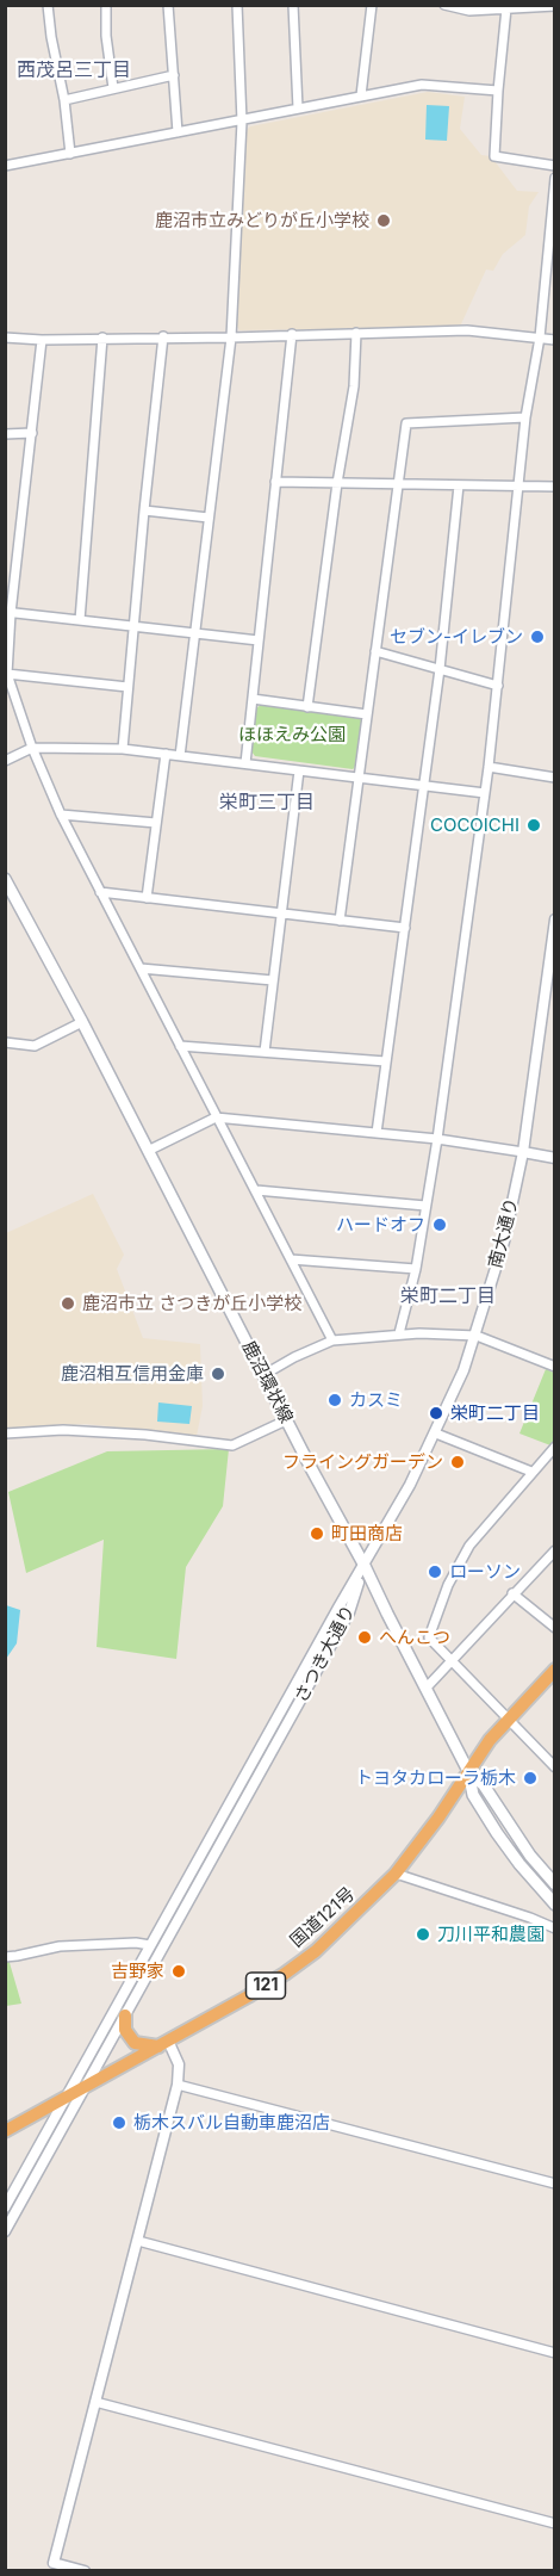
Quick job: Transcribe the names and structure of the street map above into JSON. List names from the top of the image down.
{
  "streets": {
    "highway": ["国道121号", "121"],
    "main road": ["鹿沼環状線"],
    "street": ["南大通り", "さつき大通り"]
  },
  "crossings": [
    ["南大通り", "鹿沼環状線"],
    ["南大通り", "さつき大通り"],
    ["鹿沼環状線", "さつき大通り"],
    ["鹿沼環状線", "国道121号"],
    ["さつき大通り", "国道121号"]
  ],
  "districts": ["西茂呂三丁目", "栄町三丁目", "栄町二丁目"],
  "parks": ["ほほえみ公園"],
  "places": [
    "鹿沼市立みどりが丘小学校",
    "セブン-イレブン",
    "COCOICHI",
    "ハードオフ",
    "鹿沼市立 さつきが丘小学校",
    "鹿沼相互信用金庫",
    "カスミ",
    "栄町二丁目",
    "フライングガーデン",
    "町田商店",
    "ローソン",
    "へんこつ",
    "トヨタカローラ栃木",
    "刀川平和農園",
    "吉野家",
    "栃木スバル自動車鹿沼店"
  ]
}
